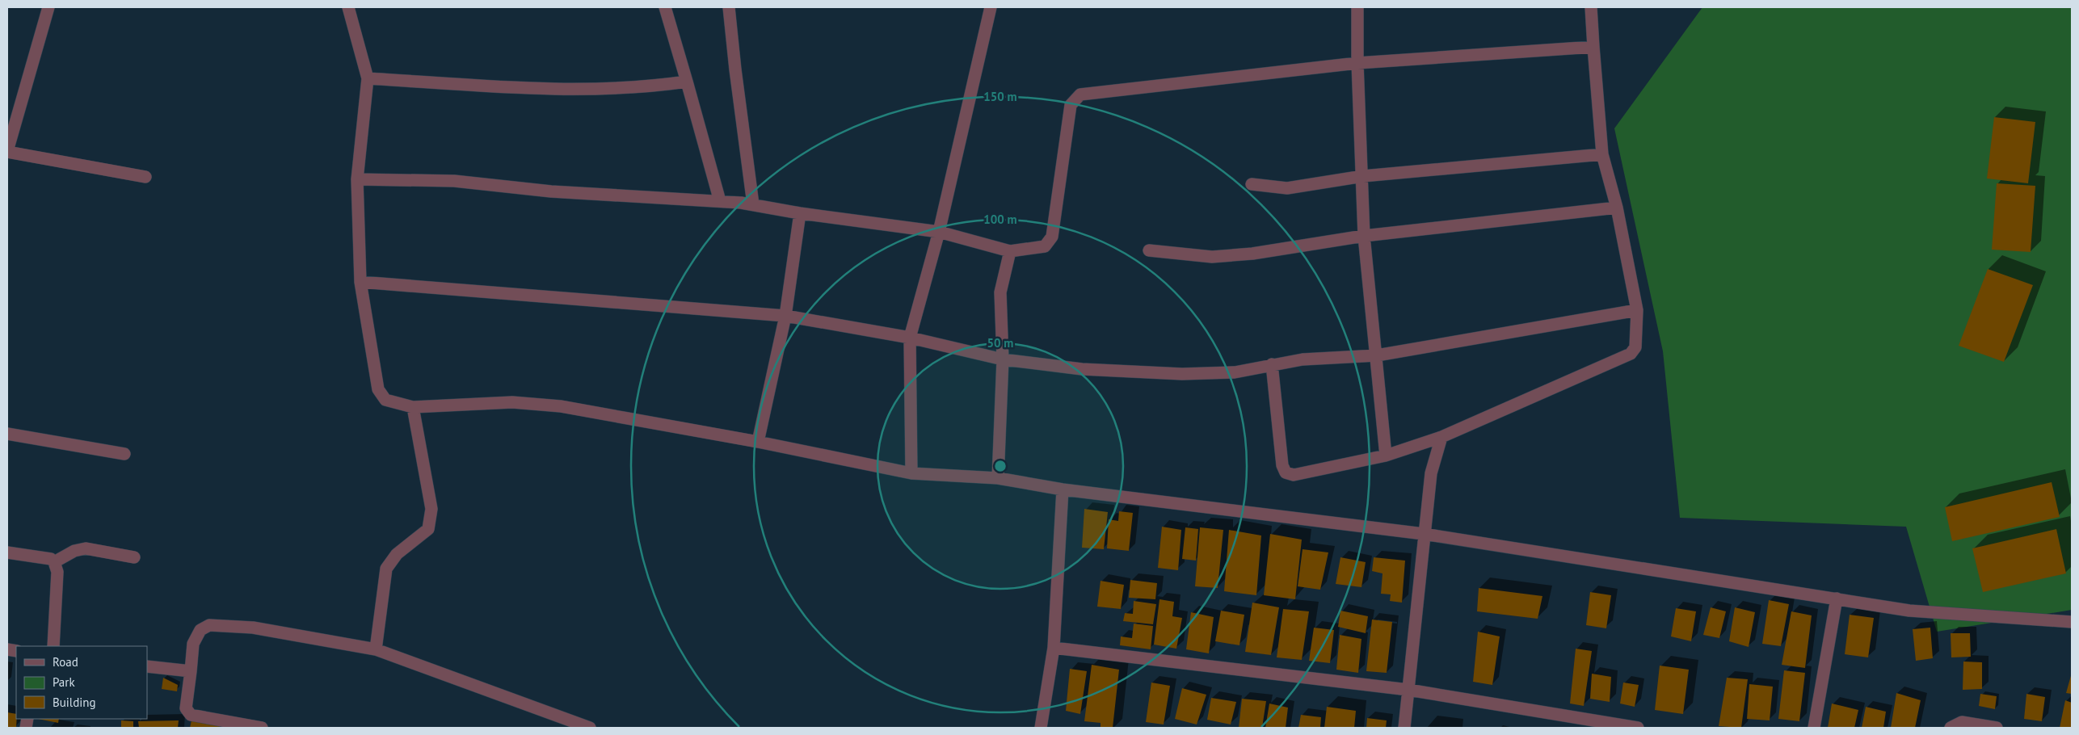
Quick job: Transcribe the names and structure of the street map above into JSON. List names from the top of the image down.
{
  "legend": ["Road", "Park", "Building"],
  "rings": ["150 m", "100 m", "50 m"]
}
